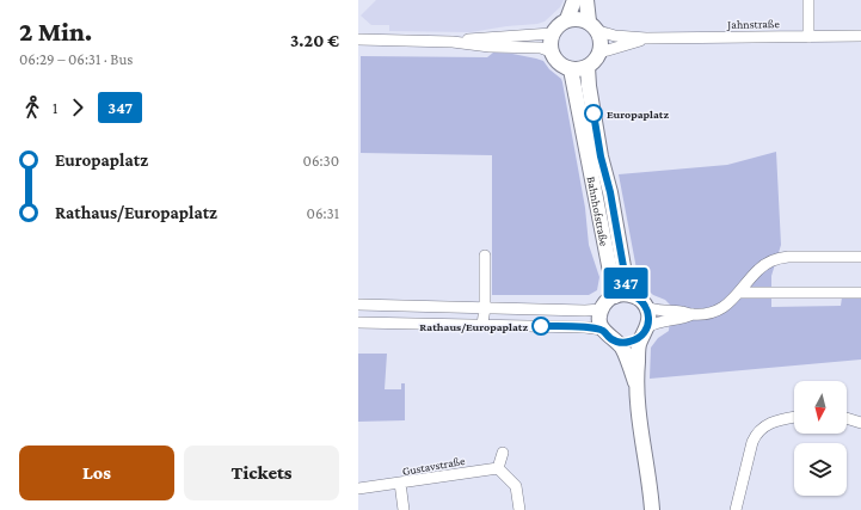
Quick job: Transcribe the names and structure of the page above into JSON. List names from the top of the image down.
{
  "streets": {
    "main road": ["Bahnhofstraße"],
    "street": ["Jahnstraße", "Gustavstraße"]
  },
  "crossings": [
    ["Jahnstraße", "Bahnhofstraße"]
  ],
  "places": ["Europaplatz", "Rathaus/Europaplatz"],
  "lines": ["bus line 347"],
  "north": "bottom",
  "page": {
    "heading": ["2 Min.", "06:29 – 06:31 · Bus", "3.20 €"],
    "on_map": "347",
    "legs": ["1", "347"],
    "list": [
      {
        "name": "Europaplatz",
        "value": "06:30"
      },
      {
        "name": "Rathaus/Europaplatz",
        "value": "06:31"
      }
    ],
    "buttons": ["Los", "Tickets"]
  }
}
